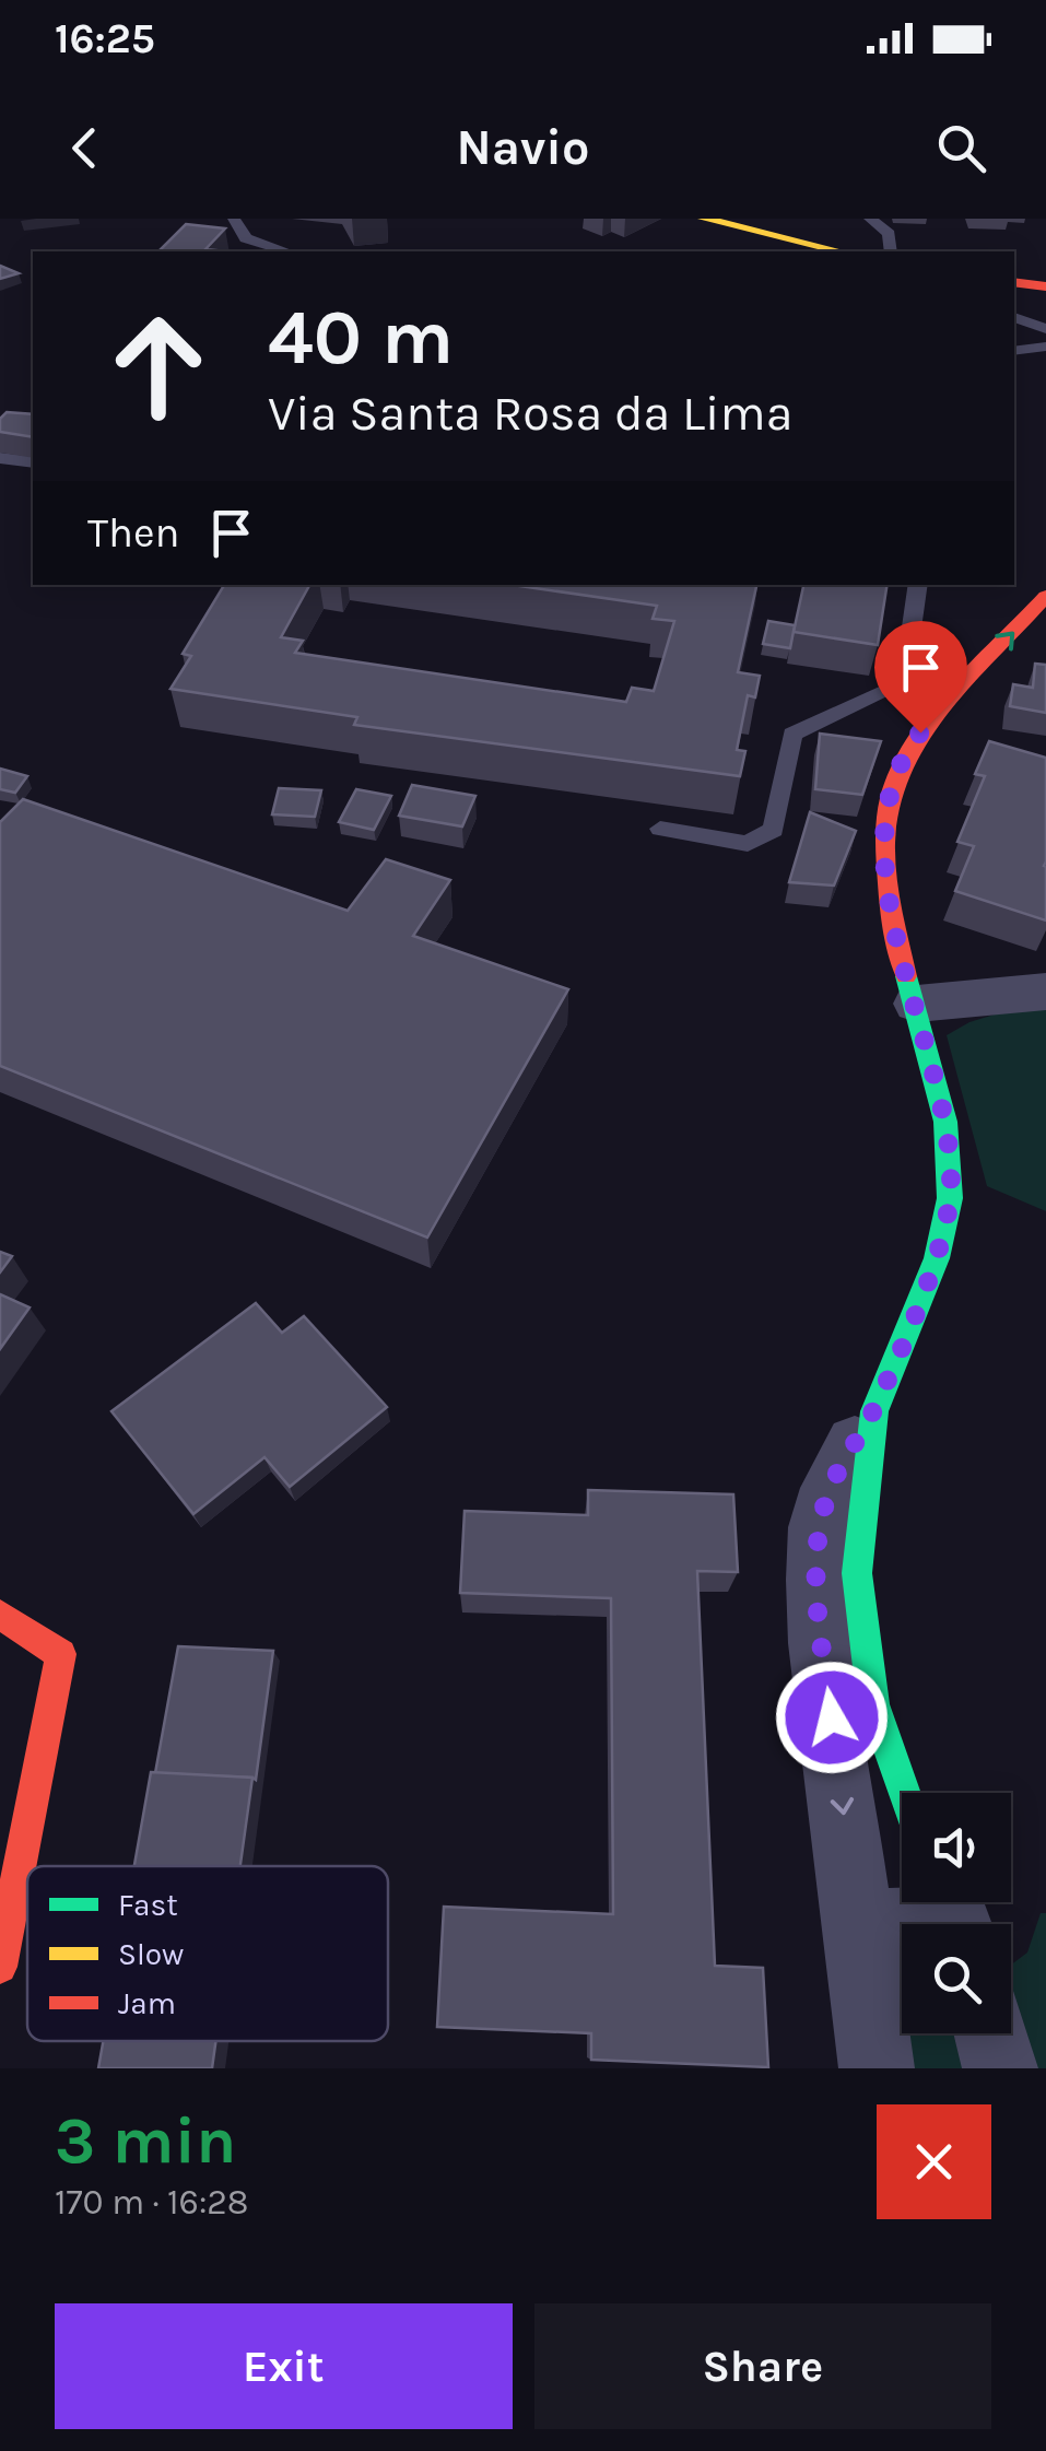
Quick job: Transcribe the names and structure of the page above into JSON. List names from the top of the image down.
{
  "legend": ["Fast", "Slow", "Jam"],
  "page": {
    "status": "16:25",
    "header": "Navio",
    "turn": ["40 m", "Via Santa Rosa da Lima"],
    "then": "Then",
    "heading": ["3 min", "170 m · 16:28"],
    "buttons": ["Exit", "Share"]
  }
}
